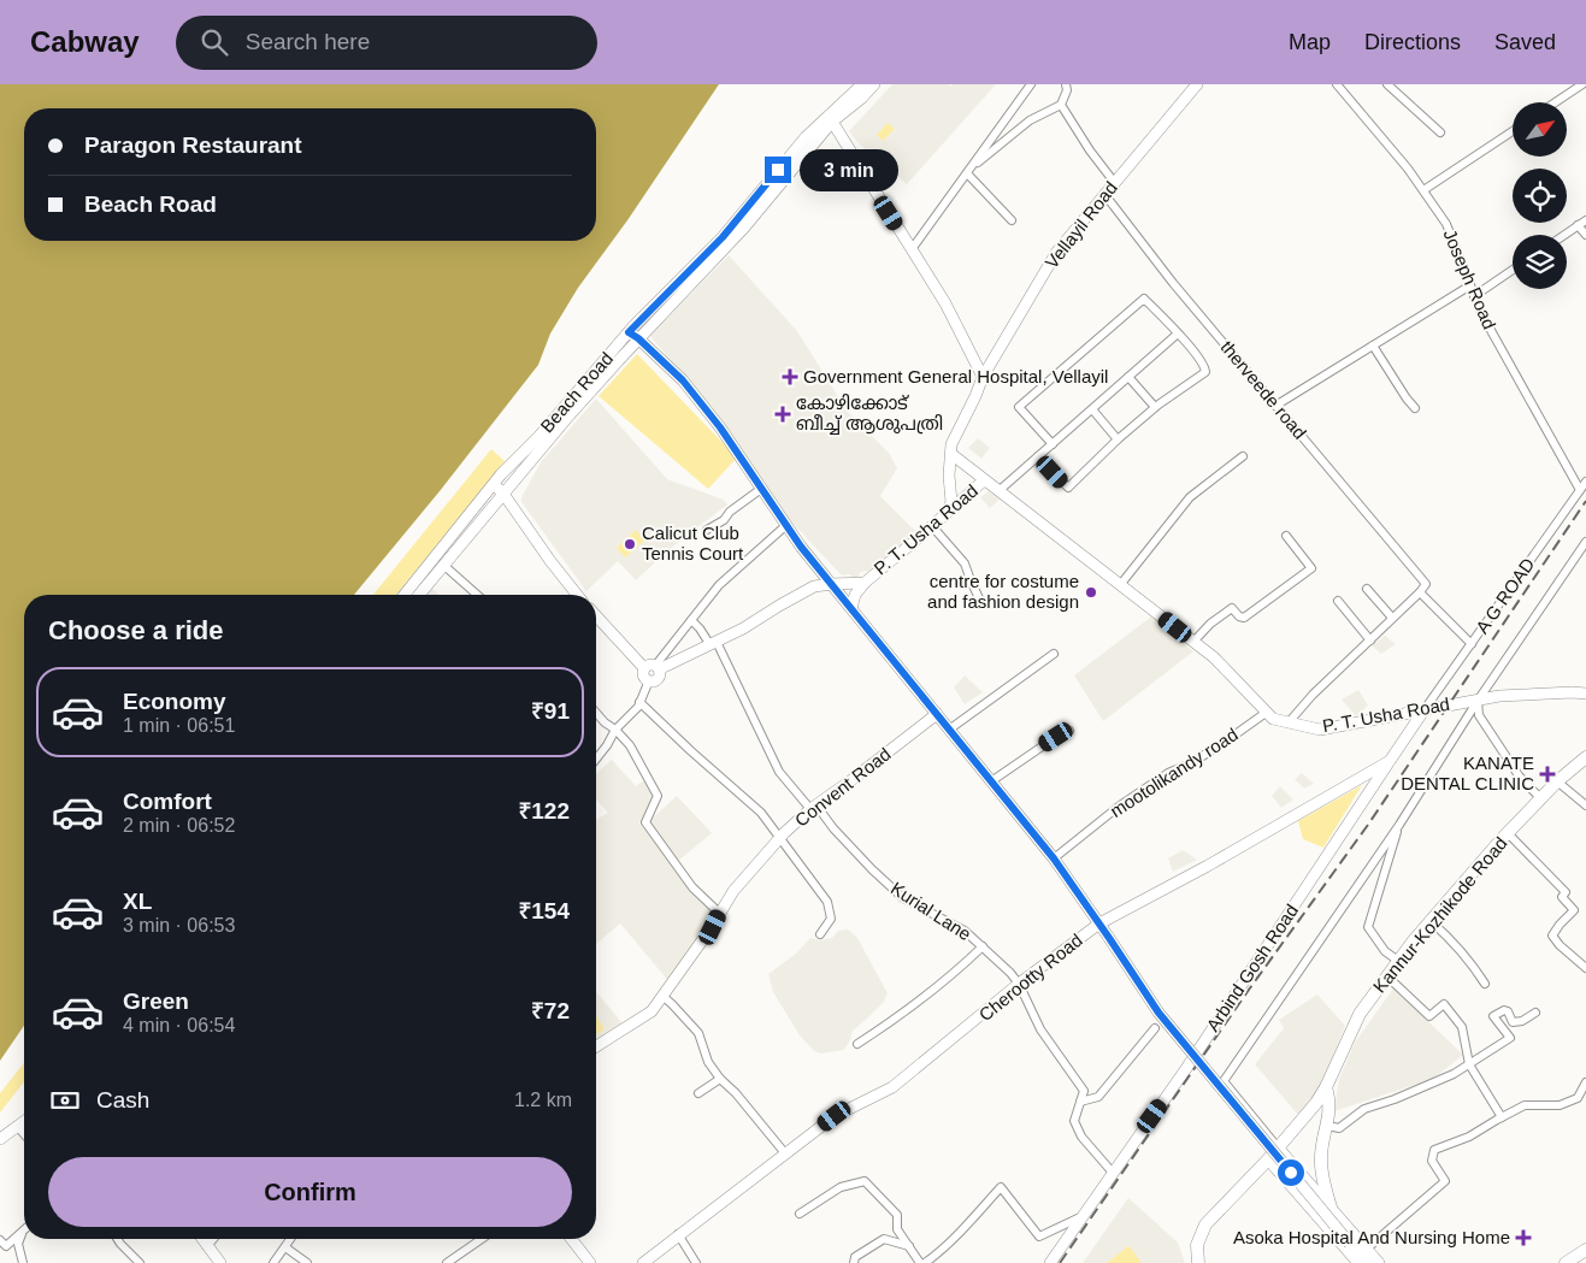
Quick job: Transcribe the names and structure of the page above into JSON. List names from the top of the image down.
{
  "streets": {
    "main road": ["Kannur-Kozhikode Road"],
    "street": [
      "Vellayil Road",
      "Joseph Road",
      "therveede road",
      "Beach Road",
      "P. T. Usha Road",
      "A G ROAD",
      "mootolikandy road",
      "Convent Road",
      "Kurial Lane",
      "Arbind Gosh Road",
      "Cherootty Road"
    ]
  },
  "crossings": [
    ["Vellayil Road", "therveede road"],
    ["Vellayil Road", "P. T. Usha Road"],
    ["Joseph Road", "A G ROAD"],
    ["P. T. Usha Road", "A G ROAD"],
    ["P. T. Usha Road", "mootolikandy road"],
    ["P. T. Usha Road", "Kurial Lane"],
    ["P. T. Usha Road", "Cherootty Road"],
    ["A G ROAD", "Cherootty Road"],
    ["Convent Road", "Kurial Lane"],
    ["Kurial Lane", "Arbind Gosh Road"],
    ["Kurial Lane", "Cherootty Road"],
    ["Arbind Gosh Road", "Cherootty Road"]
  ],
  "places": {
    "health": [
      "Government General Hospital, Vellayil",
      "കോഴിക്കോട് ബീച്ച് ആശുപത്രി",
      "KANATE DENTAL CLINIC",
      "Asoka Hospital And Nursing Home"
    ],
    "other": ["Calicut Club Tennis Court", "centre for costume and fashion design"]
  },
  "north": "top right",
  "page": {
    "header": "Cabway",
    "search": "Search here",
    "nav": ["Map", "Directions", "Saved"],
    "banner": ["Paragon Restaurant", "Beach Road"],
    "bubble": "3 min",
    "heading": "Choose a ride",
    "list": [
      {
        "name": "Economy",
        "note": "1 min · 06:51",
        "value": "₹91"
      },
      {
        "name": "Comfort",
        "note": "2 min · 06:52",
        "value": "₹122"
      },
      {
        "name": "XL",
        "note": "3 min · 06:53",
        "value": "₹154"
      },
      {
        "name": "Green",
        "note": "4 min · 06:54",
        "value": "₹72"
      }
    ],
    "pay": ["Cash", "1.2 km"],
    "buttons": "Confirm"
  }
}
